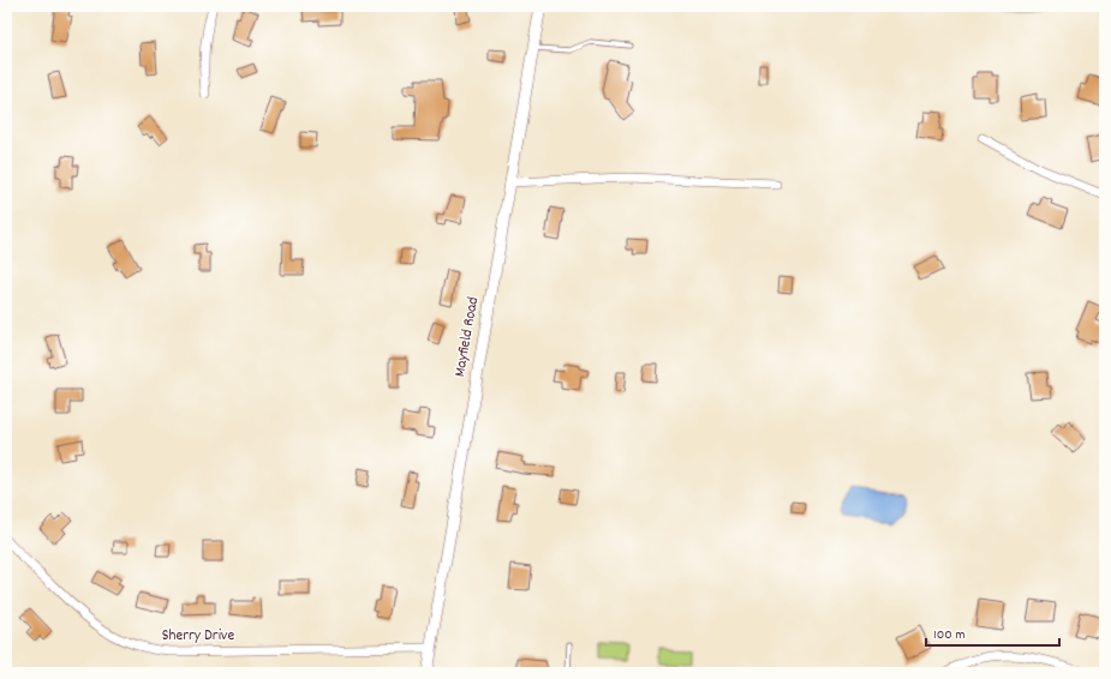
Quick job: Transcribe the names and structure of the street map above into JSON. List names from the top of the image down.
{
  "streets": {
    "street": ["Mayfield Road", "Sherry Drive"]
  },
  "crossings": [
    ["Mayfield Road", "Sherry Drive"]
  ],
  "scale_bar": "100 m"
}
